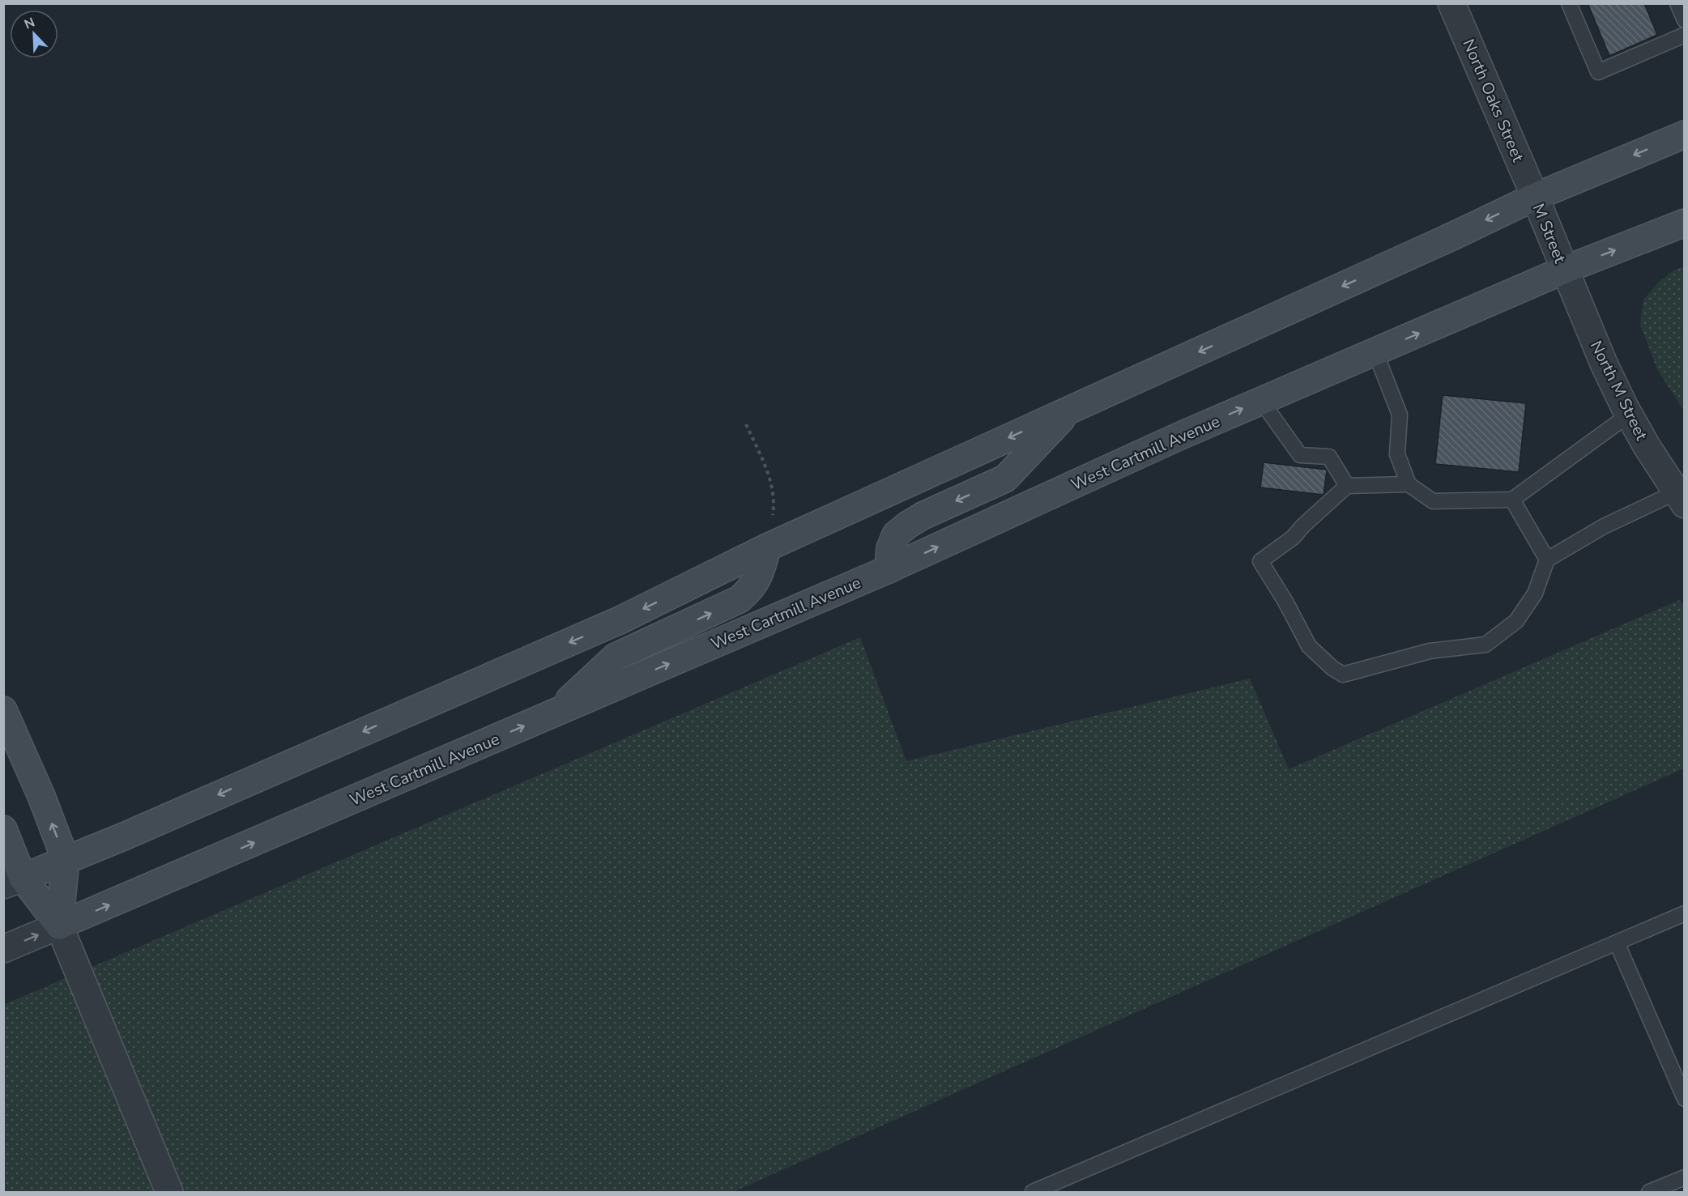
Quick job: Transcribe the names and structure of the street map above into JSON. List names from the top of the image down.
{
  "streets": {
    "main road": ["West Cartmill Avenue"],
    "street": ["North Oaks Street", "M Street", "North M Street"]
  },
  "crossings": [
    ["North Oaks Street", "M Street"],
    ["M Street", "North M Street"],
    ["M Street", "West Cartmill Avenue"],
    ["North M Street", "West Cartmill Avenue"]
  ],
  "north": "top left"
}
